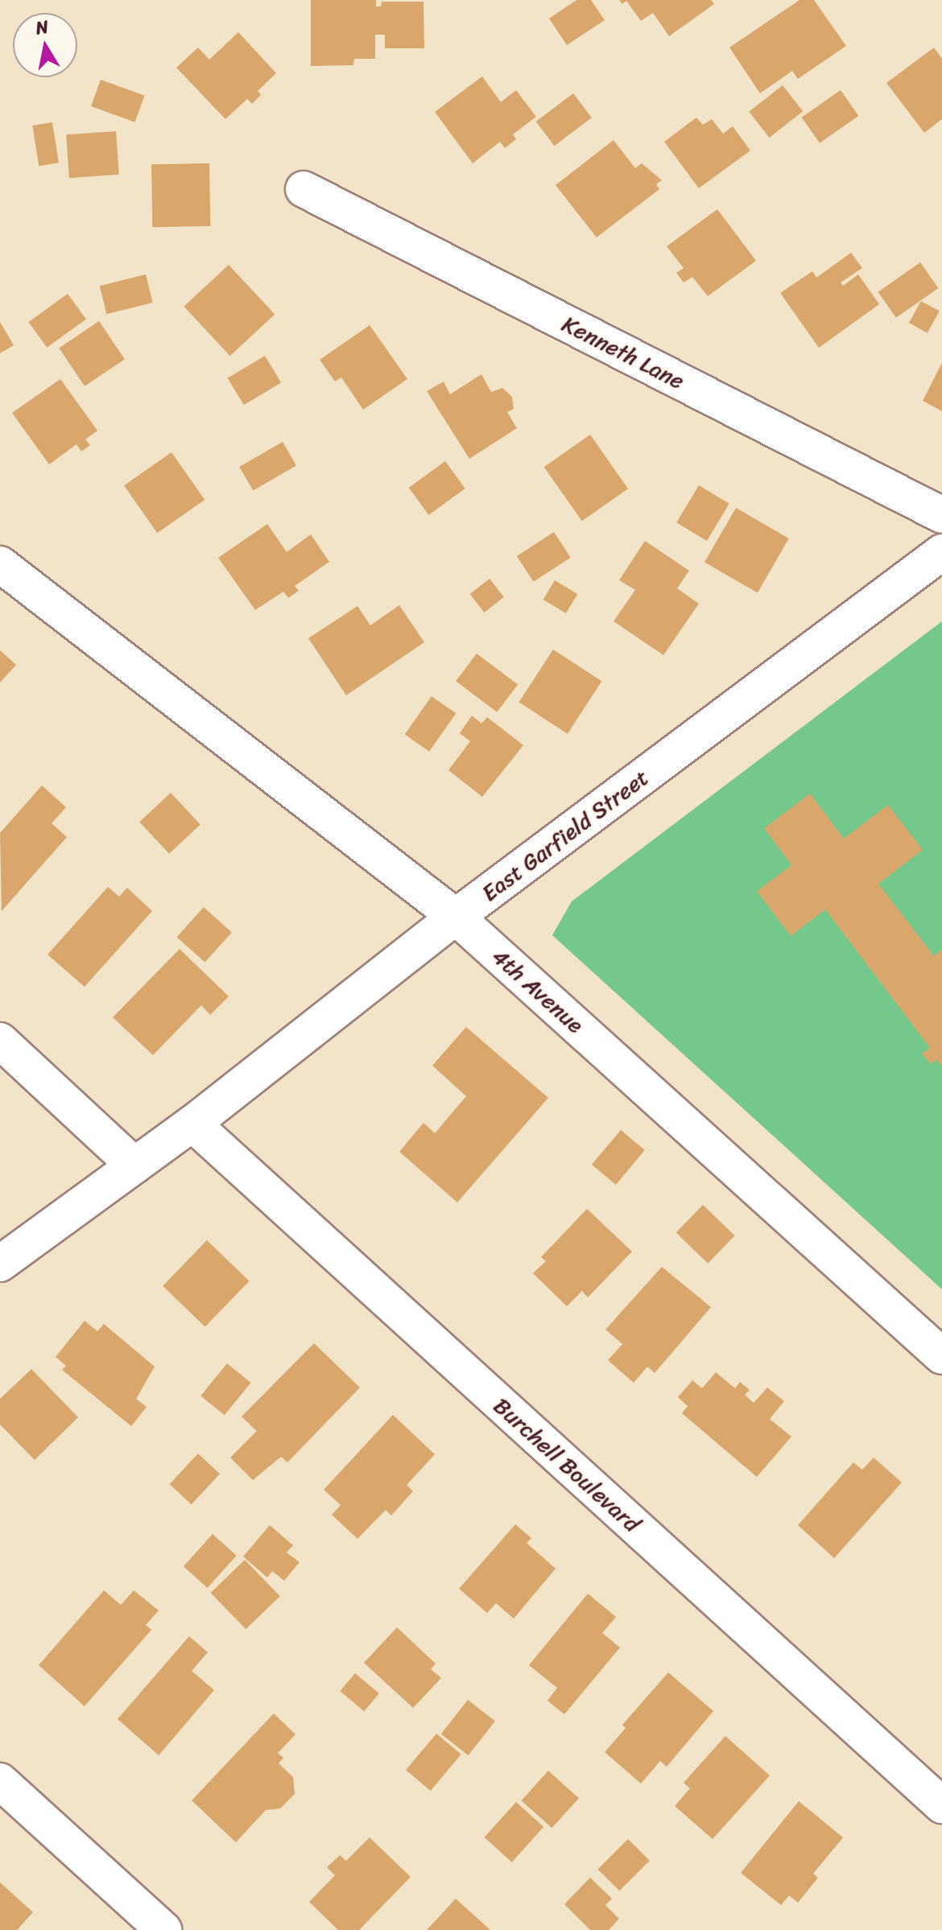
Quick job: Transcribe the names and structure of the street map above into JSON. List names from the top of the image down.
{
  "streets": {
    "street": [
      "Kenneth Lane",
      "East Garfield Street",
      "4th Avenue",
      "Burchell Boulevard"
    ]
  },
  "crossings": [
    ["East Garfield Street", "4th Avenue"],
    ["East Garfield Street", "Burchell Boulevard"]
  ],
  "north": "top"
}
